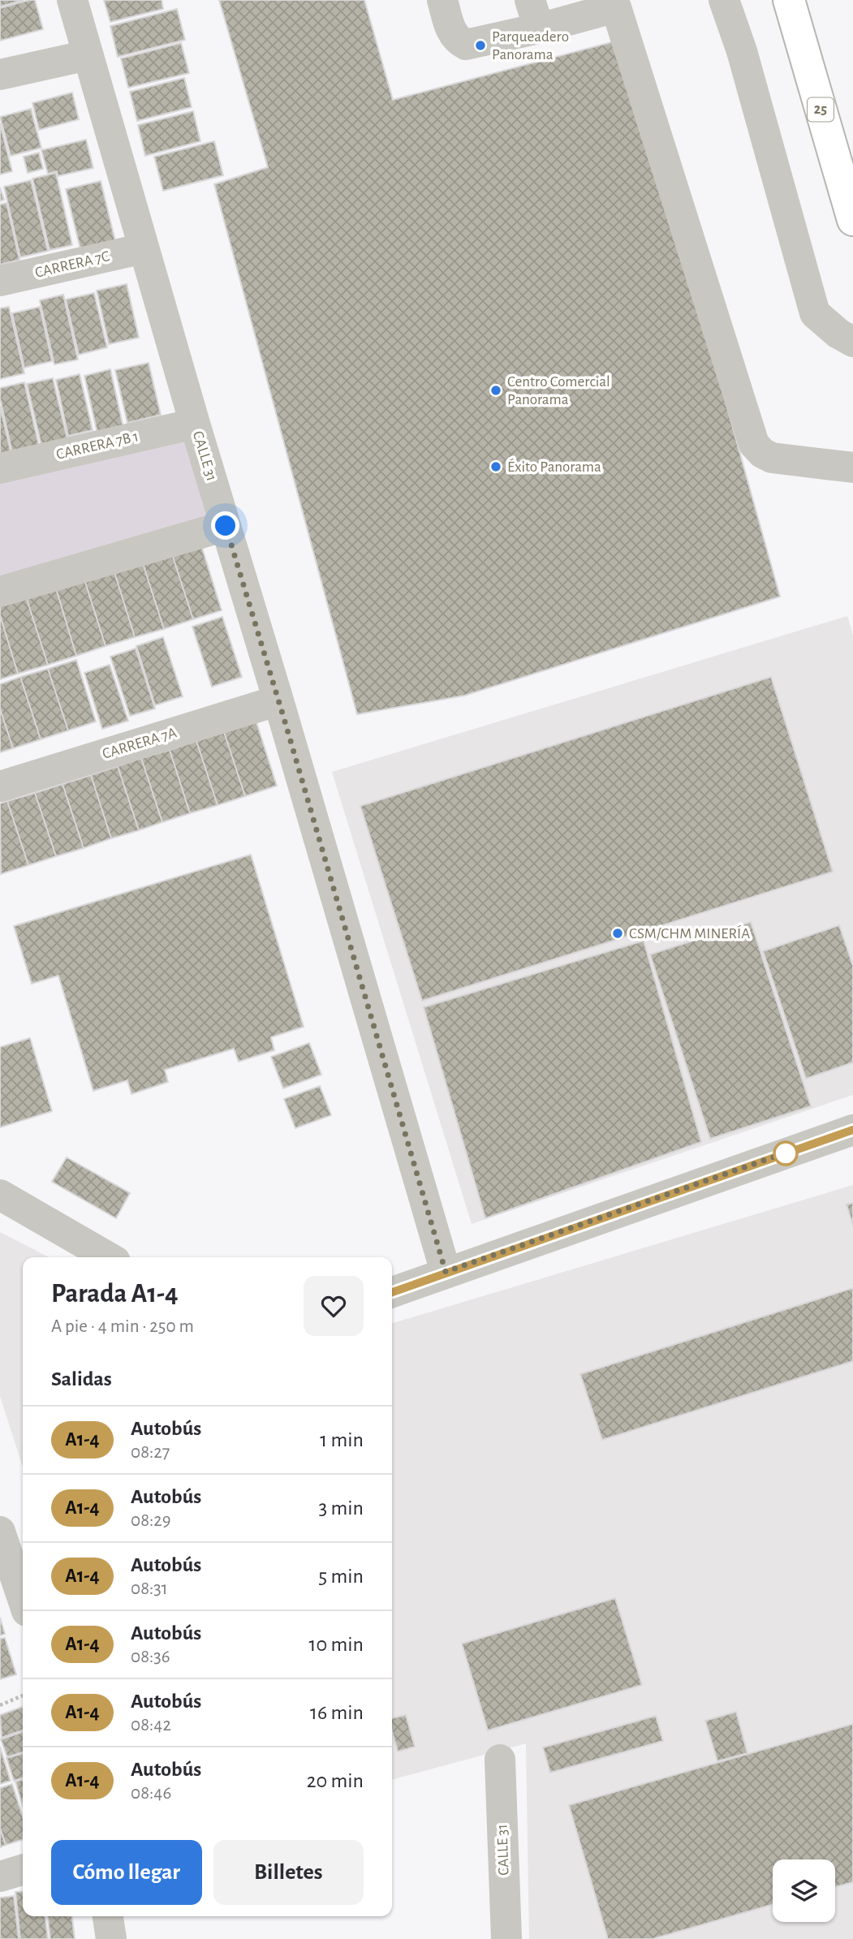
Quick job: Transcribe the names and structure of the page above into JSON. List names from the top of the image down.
{
  "streets": {
    "highway": ["25"],
    "street": [
      "CARRERA 7C",
      "CARRERA 7B 1",
      "CALLE 31",
      "CARRERA 7A"
    ]
  },
  "crossings": [
    ["CARRERA 7C", "CALLE 31"],
    ["CARRERA 7B 1", "CALLE 31"],
    ["CALLE 31", "CARRERA 7A"]
  ],
  "places": [
    "Parqueadero Panorama",
    "Centro Comercial Panorama",
    "Éxito Panorama",
    "CSM/CHM MINERÍA"
  ],
  "lines": ["bus line A1-4"],
  "page": {
    "heading": [
      ["Parada A1-4", "A pie · 4 min · 250 m"],
      "Salidas"
    ],
    "list": [
      {
        "mark": "A1-4",
        "name": "Autobús",
        "note": "08:27",
        "value": "1 min"
      },
      {
        "mark": "A1-4",
        "name": "Autobús",
        "note": "08:29",
        "value": "3 min"
      },
      {
        "mark": "A1-4",
        "name": "Autobús",
        "note": "08:31",
        "value": "5 min"
      },
      {
        "mark": "A1-4",
        "name": "Autobús",
        "note": "08:36",
        "value": "10 min"
      },
      {
        "mark": "A1-4",
        "name": "Autobús",
        "note": "08:42",
        "value": "16 min"
      },
      {
        "mark": "A1-4",
        "name": "Autobús",
        "note": "08:46",
        "value": "20 min"
      }
    ],
    "buttons": ["Cómo llegar", "Billetes"]
  }
}
